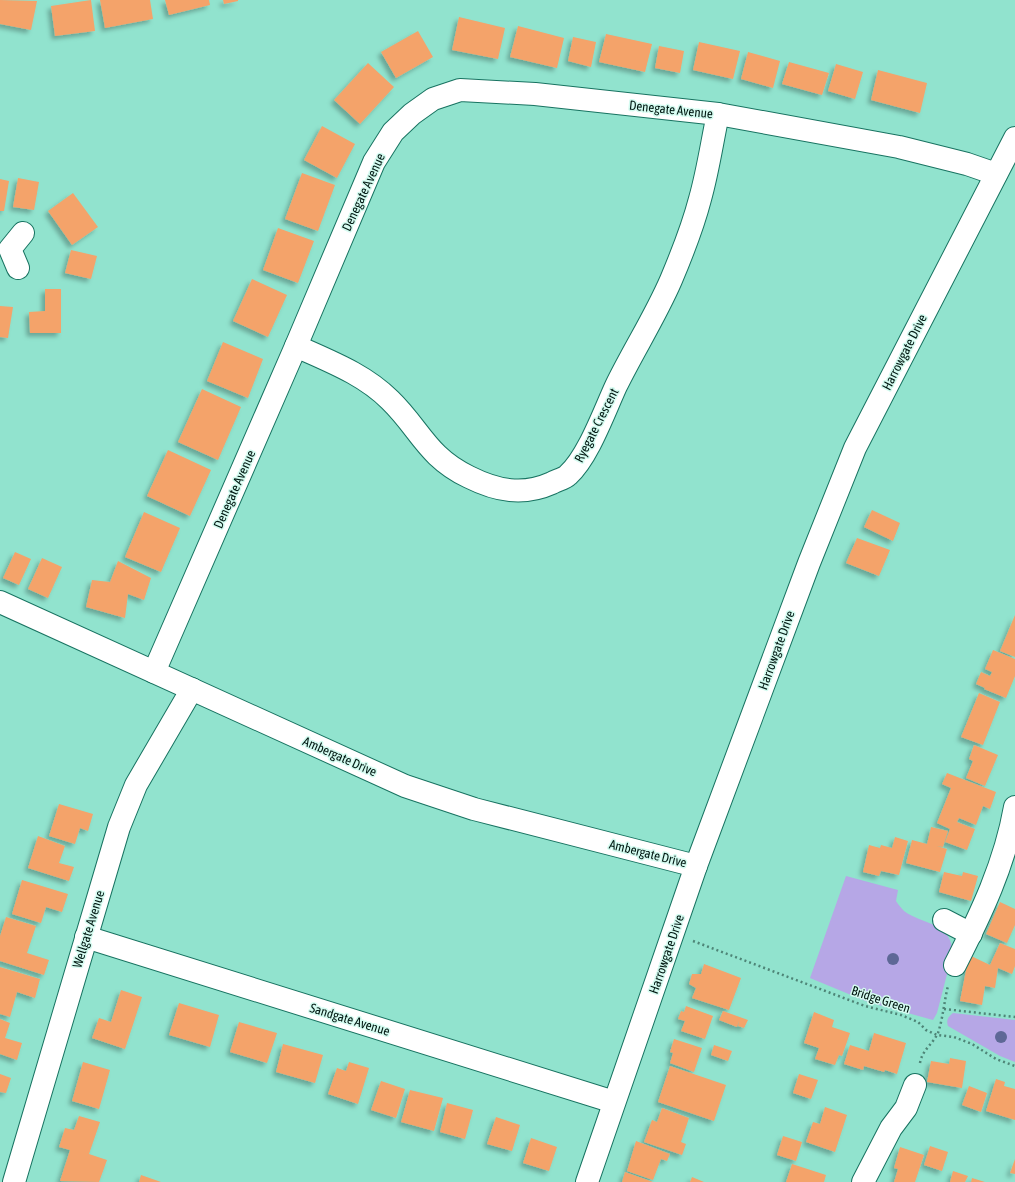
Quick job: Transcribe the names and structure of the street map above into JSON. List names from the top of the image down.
{
  "streets": {
    "street": [
      "Denegate Avenue",
      "Harrowgate Drive",
      "Ryegate Crescent",
      "Ambergate Drive",
      "Wellgate Avenue",
      "Sandgate Avenue"
    ],
    "path": ["Bridge Green"]
  },
  "crossings": [
    ["Denegate Avenue", "Harrowgate Drive"],
    ["Denegate Avenue", "Ryegate Crescent"],
    ["Denegate Avenue", "Ambergate Drive"],
    ["Harrowgate Drive", "Ambergate Drive"],
    ["Harrowgate Drive", "Bridge Green"],
    ["Harrowgate Drive", "Sandgate Avenue"],
    ["Ambergate Drive", "Wellgate Avenue"],
    ["Wellgate Avenue", "Sandgate Avenue"]
  ]
}
